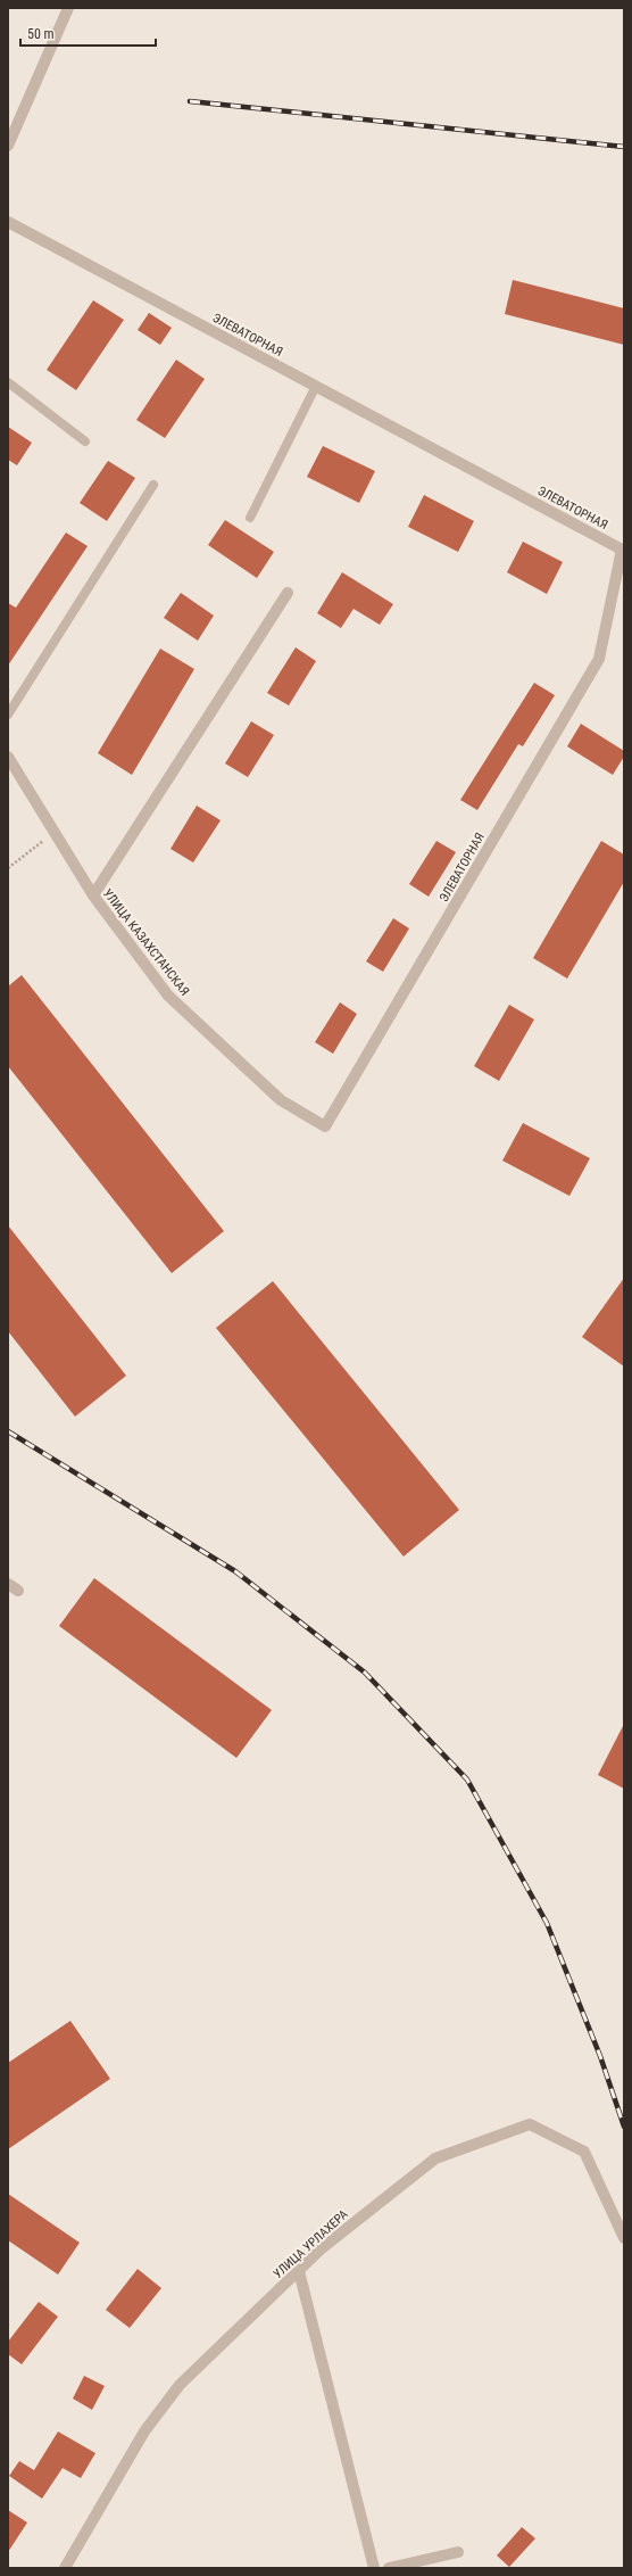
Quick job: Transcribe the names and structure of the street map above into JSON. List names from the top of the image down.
{
  "streets": {
    "street": ["ЭЛЕВАТОРНАЯ", "УЛИЦА КАЗАХСТАНСКАЯ", "УЛИЦА УРЛАХЕРА"]
  },
  "crossings": [
    ["ЭЛЕВАТОРНАЯ", "УЛИЦА КАЗАХСТАНСКАЯ"]
  ],
  "scale_bar": "50 m"
}
